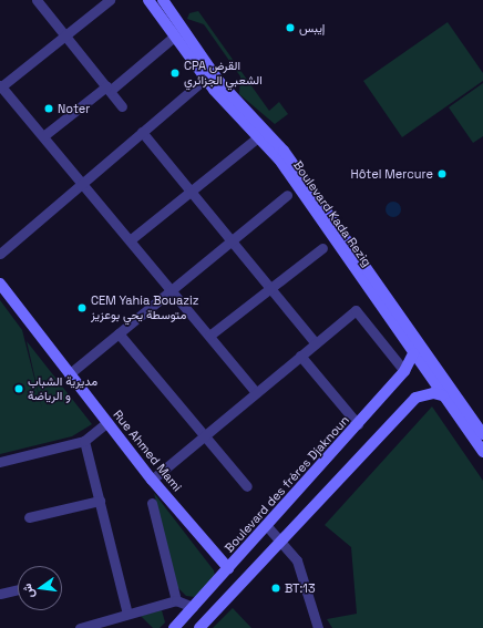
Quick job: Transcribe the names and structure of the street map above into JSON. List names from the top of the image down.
{
  "streets": {
    "main road": ["Boulevard Kada Rezig", "Rue Ahmed Mami", "Boulevard des frères Djaknoun"]
  },
  "crossings": [
    ["Boulevard Kada Rezig", "Boulevard des frères Djaknoun"],
    ["Rue Ahmed Mami", "Boulevard des frères Djaknoun"]
  ],
  "places": [
    "إيبس",
    "CPA القرض الشعبي الجزائري",
    "Noter",
    "Hôtel Mercure",
    "CEM Yahia Bouaziz متوسطة يحي بوعزيز",
    "مديرية الشباب و الرياضة",
    "BT:13"
  ],
  "north": "left"
}
